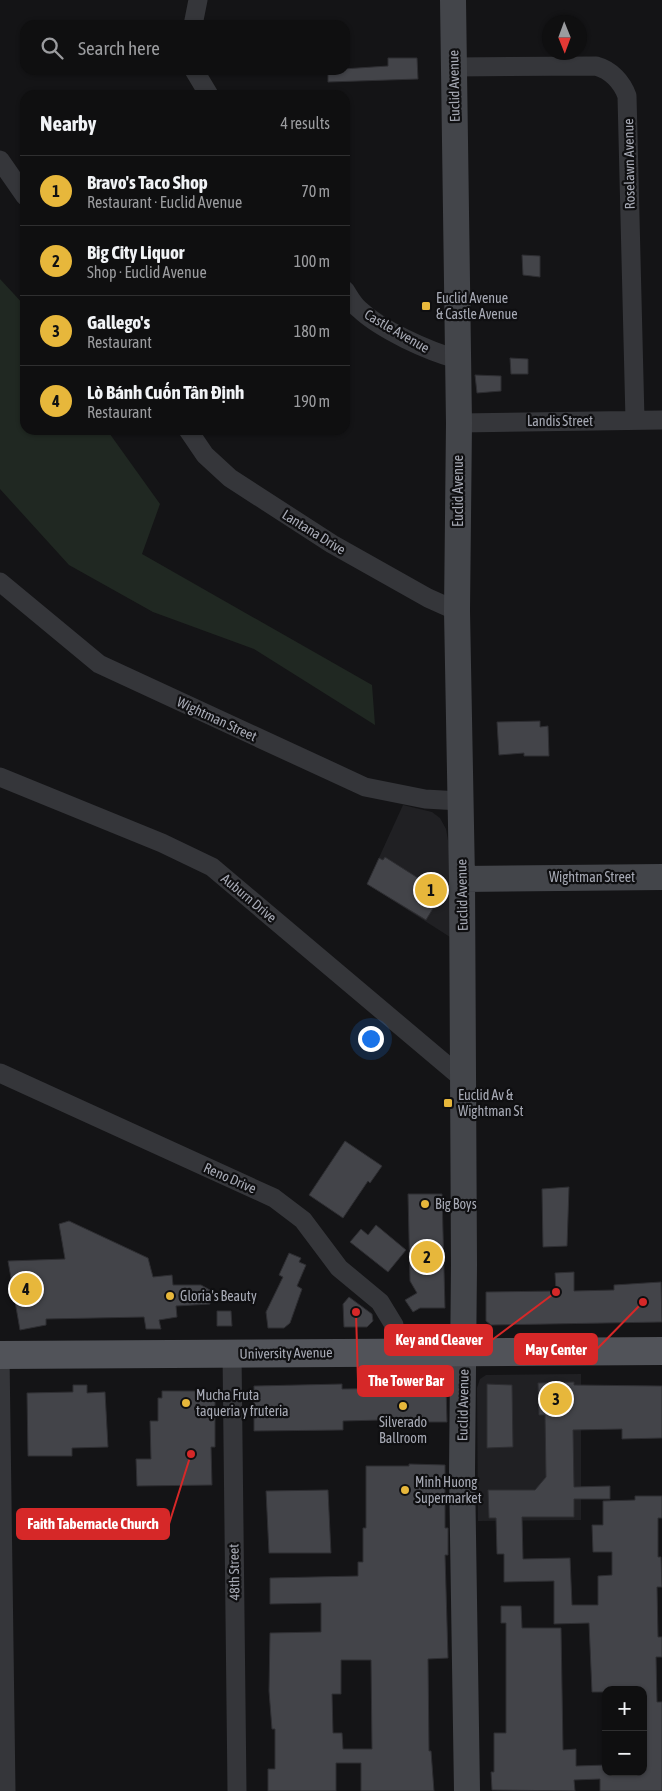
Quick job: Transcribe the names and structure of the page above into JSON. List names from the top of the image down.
{
  "streets": {
    "main road": ["Euclid Avenue", "Wightman Street", "University Avenue"],
    "street": [
      "Roselawn Avenue",
      "Castle Avenue",
      "Landis Street",
      "Lantana Drive",
      "Auburn Drive",
      "Reno Drive",
      "48th Street"
    ]
  },
  "crossings": [
    ["Euclid Avenue", "Roselawn Avenue"],
    ["Euclid Avenue", "Castle Avenue"],
    ["Euclid Avenue", "Landis Street"],
    ["Euclid Avenue", "Lantana Drive"],
    ["Euclid Avenue", "Wightman Street"],
    ["Euclid Avenue", "Auburn Drive"],
    ["Euclid Avenue", "University Avenue"],
    ["Roselawn Avenue", "Landis Street"],
    ["Reno Drive", "University Avenue"],
    ["University Avenue", "48th Street"]
  ],
  "places": {
    "transit": ["Euclid Avenue & Castle Avenue", "Euclid Av & Wightman St"],
    "other": [
      "Big Boys",
      "Key and Cleaver",
      "Gloria's Beauty",
      "May Center",
      "The Tower Bar",
      "Mucha Fruta taqueria y fruteria",
      "Silverado Ballroom",
      "Faith Tabernacle Church",
      "Minh Huong Supermarket"
    ]
  },
  "north": "bottom",
  "page": {
    "search": "Search here",
    "heading": ["Nearby", "4 results"],
    "list": [
      {
        "mark": "1",
        "name": "Bravo's Taco Shop",
        "note": "Restaurant · Euclid Avenue",
        "value": "70 m"
      },
      {
        "mark": "2",
        "name": "Big City Liquor",
        "note": "Shop · Euclid Avenue",
        "value": "100 m"
      },
      {
        "mark": "3",
        "name": "Gallego's",
        "note": "Restaurant",
        "value": "180 m"
      },
      {
        "mark": "4",
        "name": "Lò Bánh Cuốn Tân Định",
        "note": "Restaurant",
        "value": "190 m"
      }
    ],
    "pins": [
      "1",
      "2",
      "4",
      "3"
    ],
    "map_buttons": ["+", "−"]
  }
}
